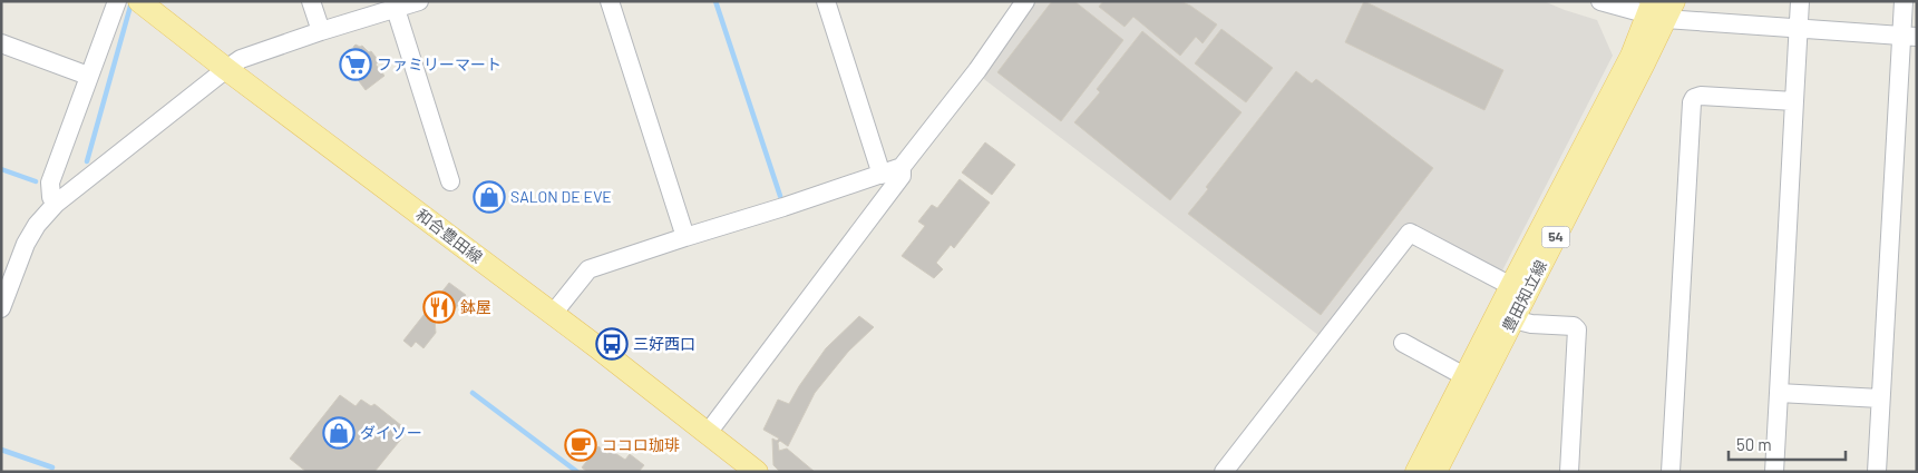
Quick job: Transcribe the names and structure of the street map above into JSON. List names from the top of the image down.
{
  "streets": {
    "main road": ["和合豊田線", "54", "豊田知立線"]
  },
  "places": {
    "supermarket": ["ファミリーマート"],
    "shop": ["SALON DE EVE", "ダイソー"],
    "restaurant": ["鉢屋"],
    "bus stop": ["三好西口"],
    "cafe": ["ココロ珈琲"]
  },
  "scale_bar": "50 m"
}
